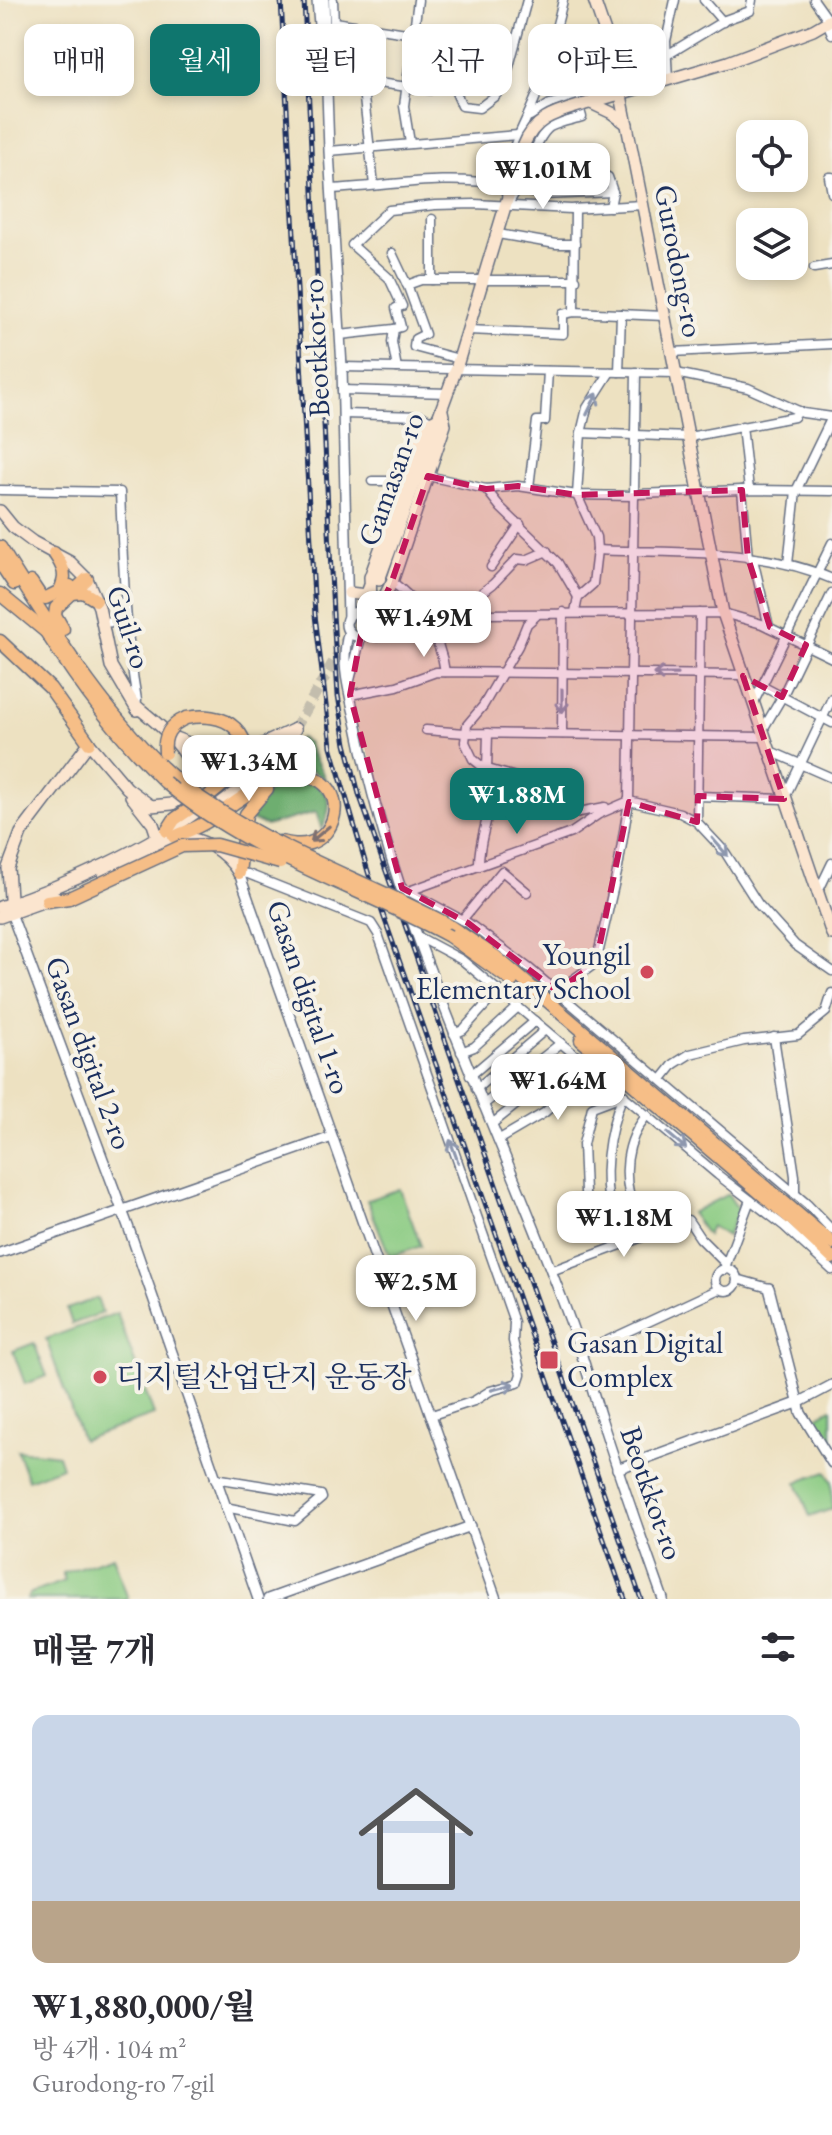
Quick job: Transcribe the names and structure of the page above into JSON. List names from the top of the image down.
{
  "streets": {
    "main road": ["Gurodong-ro", "Gamasan-ro", "Guil-ro"],
    "street": ["Beotkkot-ro", "Gasan digital 1-ro", "Gasan digital 2-ro"]
  },
  "crossings": [
    ["Beotkkot-ro", "Gamasan-ro"],
    ["Gasan digital 1-ro", "Gasan digital 2-ro"]
  ],
  "places": {
    "other": ["Youngil Elementary School", "디지털산업단지 운동장"],
    "transit": ["Gasan Digital Complex"]
  },
  "page": {
    "chip": [
      "매매",
      "월세",
      "필터",
      "신규",
      "아파트"
    ],
    "price": [
      "₩1.01M",
      "₩1.49M",
      "₩1.34M",
      "₩1.88M",
      "₩1.64M",
      "₩1.18M",
      "₩2.5M"
    ],
    "heading": "매물 7개",
    "list": [
      {
        "name": "₩1,880,000/월",
        "note": "방 4개 · 104 m² · Gurodong-ro 7-gil"
      }
    ]
  }
}
